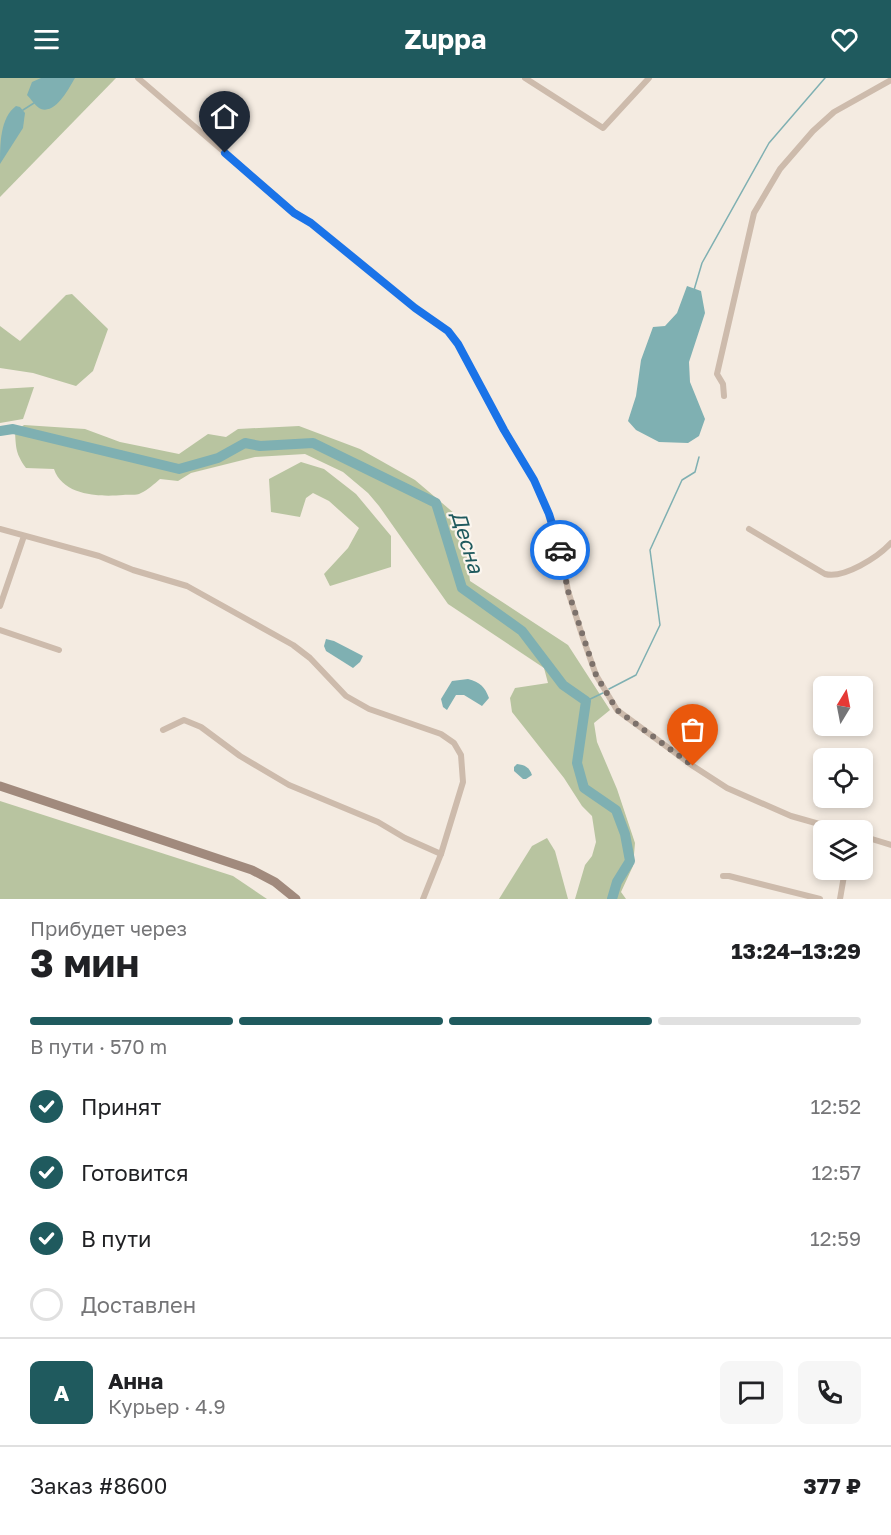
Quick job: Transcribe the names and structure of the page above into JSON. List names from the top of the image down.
{
  "water": ["Десна"],
  "north": "top",
  "page": {
    "header": "Zuppa",
    "heading": ["3 мин", "Прибудет через", "13:24–13:29"],
    "panel": [
      "Анна",
      "Курьер · 4.9",
      "Заказ #8600",
      "377 ₽"
    ],
    "bar": "В пути · 570 m",
    "list": [
      ["Принят", "12:52"],
      ["Готовится", "12:57"],
      ["В пути", "12:59"],
      "Доставлен"
    ],
    "round": "А"
  }
}
